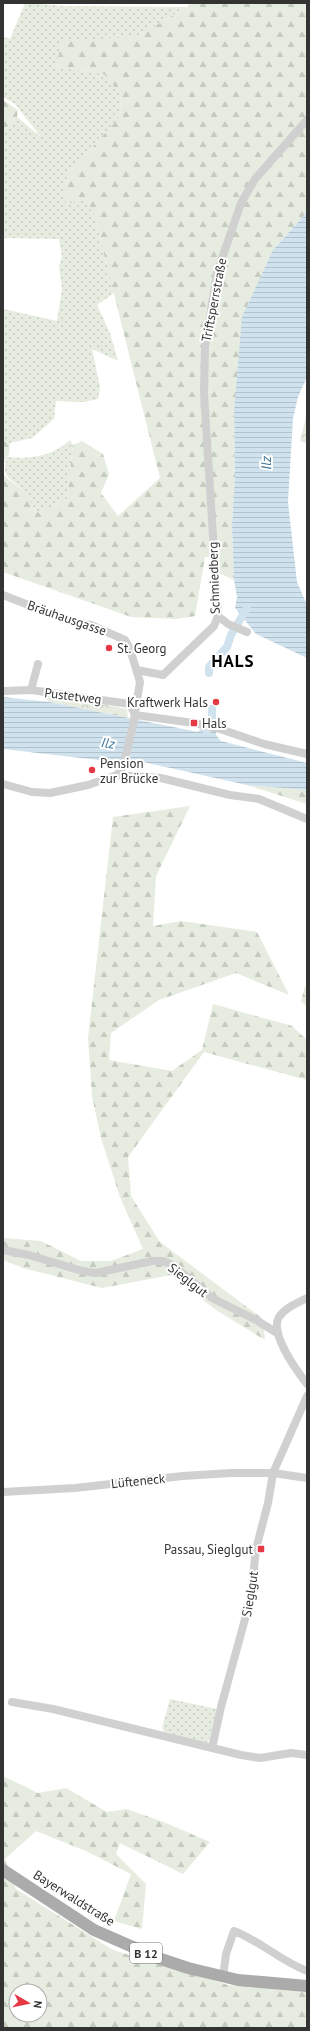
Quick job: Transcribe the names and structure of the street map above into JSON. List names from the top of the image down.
{
  "streets": {
    "main road": ["Bayerwaldstraße", "B 12"],
    "street": [
      "Triftsperrstraße",
      "Schmiedberg",
      "Bräuhausgasse",
      "Pustetweg",
      "Sieglgut",
      "Lüfteneck"
    ]
  },
  "crossings": [
    ["Triftsperrstraße", "Schmiedberg"],
    ["Schmiedberg", "Bräuhausgasse"],
    ["Bräuhausgasse", "Pustetweg"],
    ["Sieglgut", "Lüfteneck"]
  ],
  "districts": ["HALS"],
  "water": ["Ilz"],
  "places": {
    "other": ["St. Georg", "Kraftwerk Hals", "Pension zur Brücke"],
    "transit": ["Hals", "Passau, Sieglgut"]
  },
  "north": "right"
}
